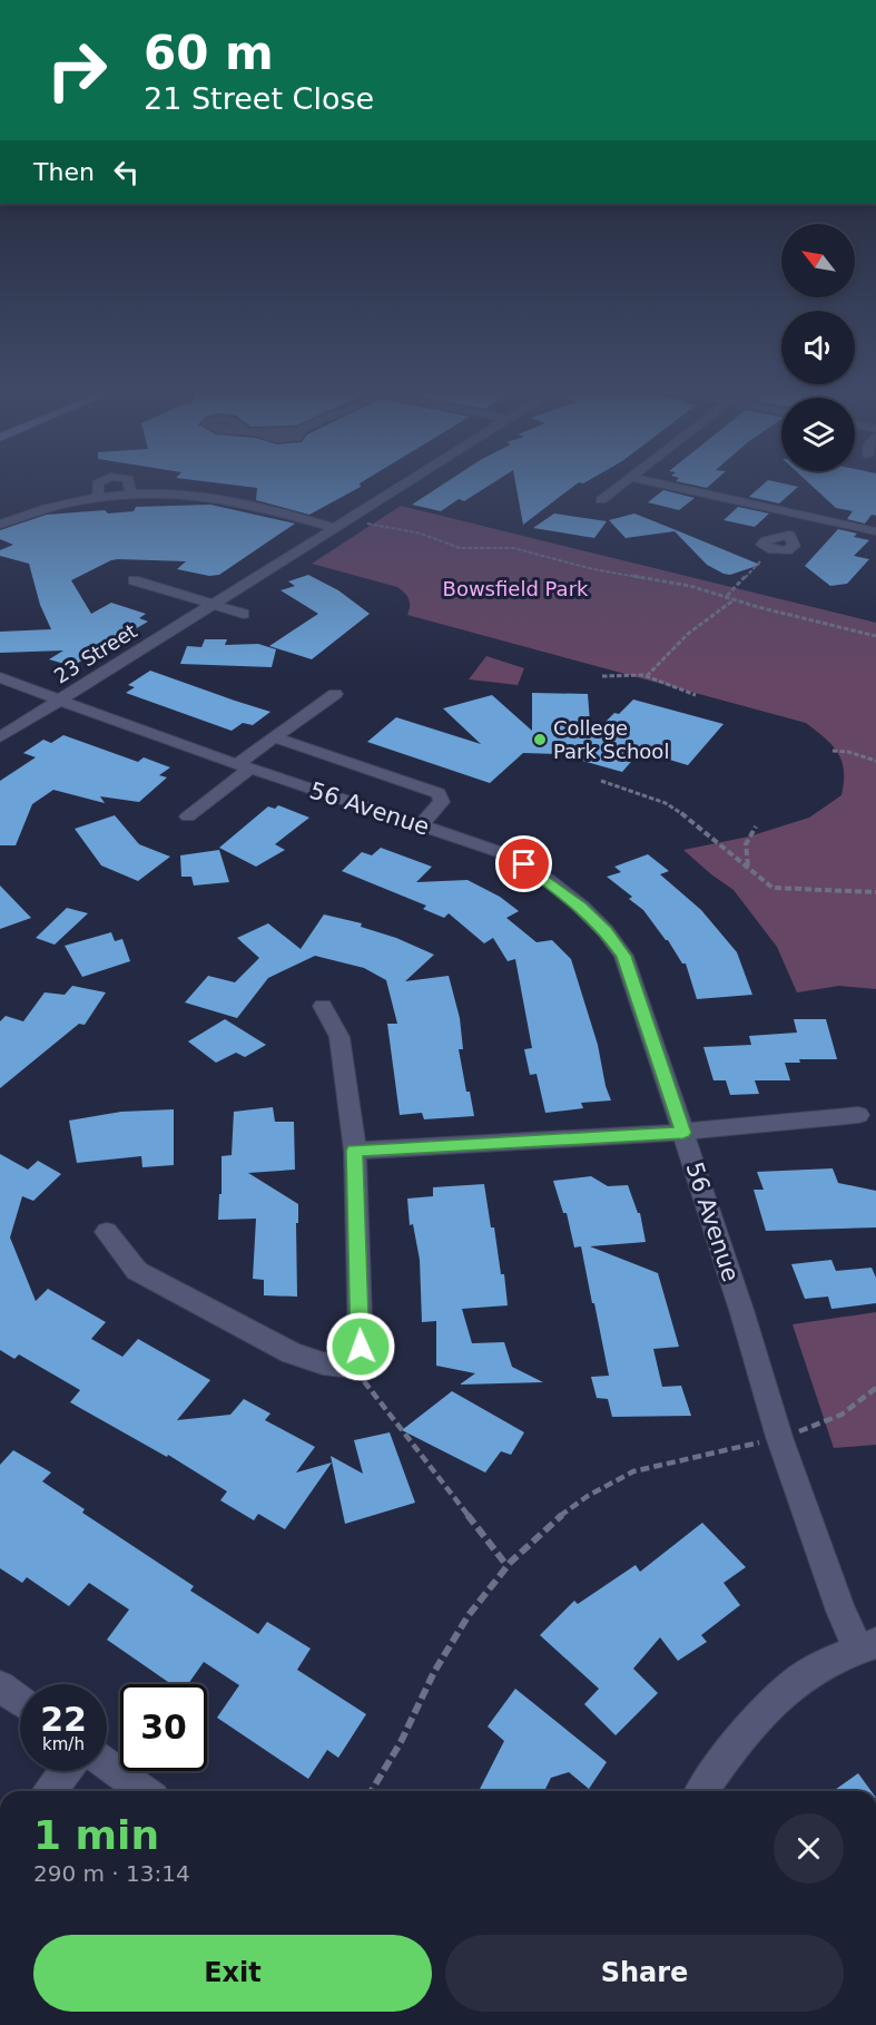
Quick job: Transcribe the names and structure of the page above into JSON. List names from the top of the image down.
{
  "streets": {
    "street": ["23 Street", "56 Avenue"]
  },
  "crossings": [
    ["23 Street", "56 Avenue"]
  ],
  "parks": ["Bowsfield Park"],
  "places": ["College Park School"],
  "north": "top left",
  "page": {
    "turn": ["60 m", "21 Street Close"],
    "then": "Then",
    "speed": "22 km/h",
    "limit": "30",
    "heading": ["1 min", "290 m · 13:14"],
    "buttons": ["Exit", "Share"]
  }
}
